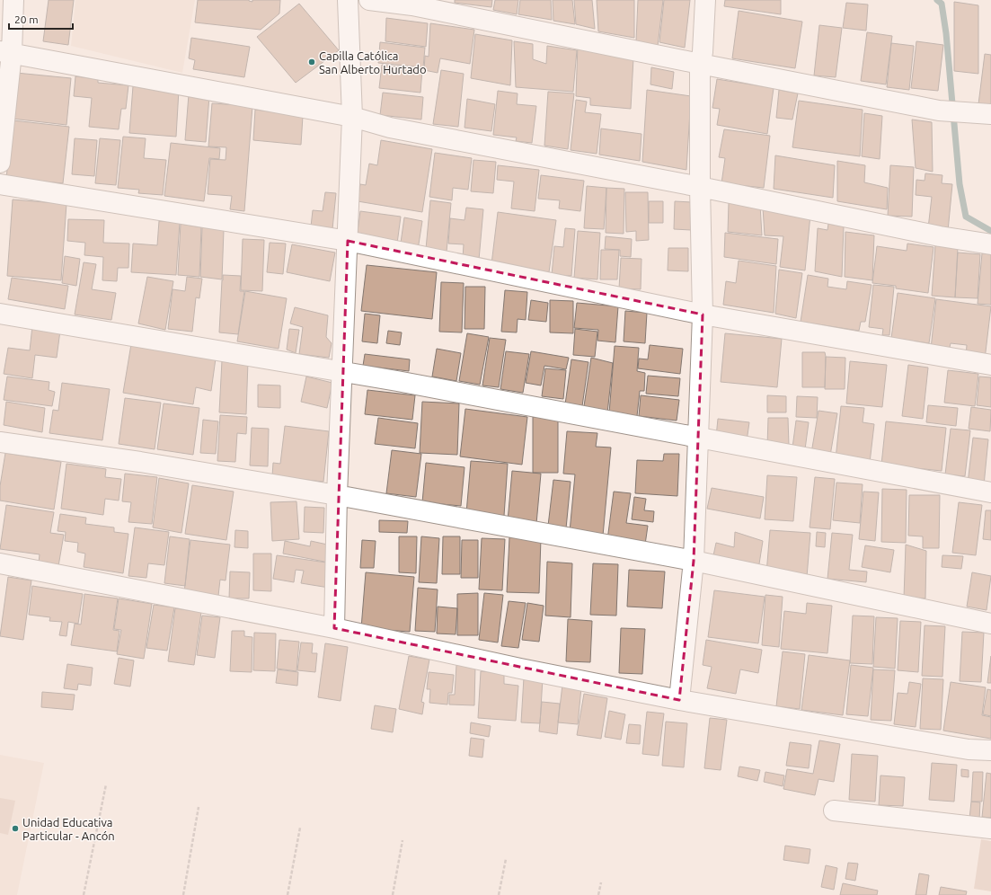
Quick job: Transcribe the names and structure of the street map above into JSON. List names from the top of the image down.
{
  "places": ["Capilla Católica San Alberto Hurtado", "Unidad Educativa Particular - Ancón"],
  "scale_bar": "20 m"
}
